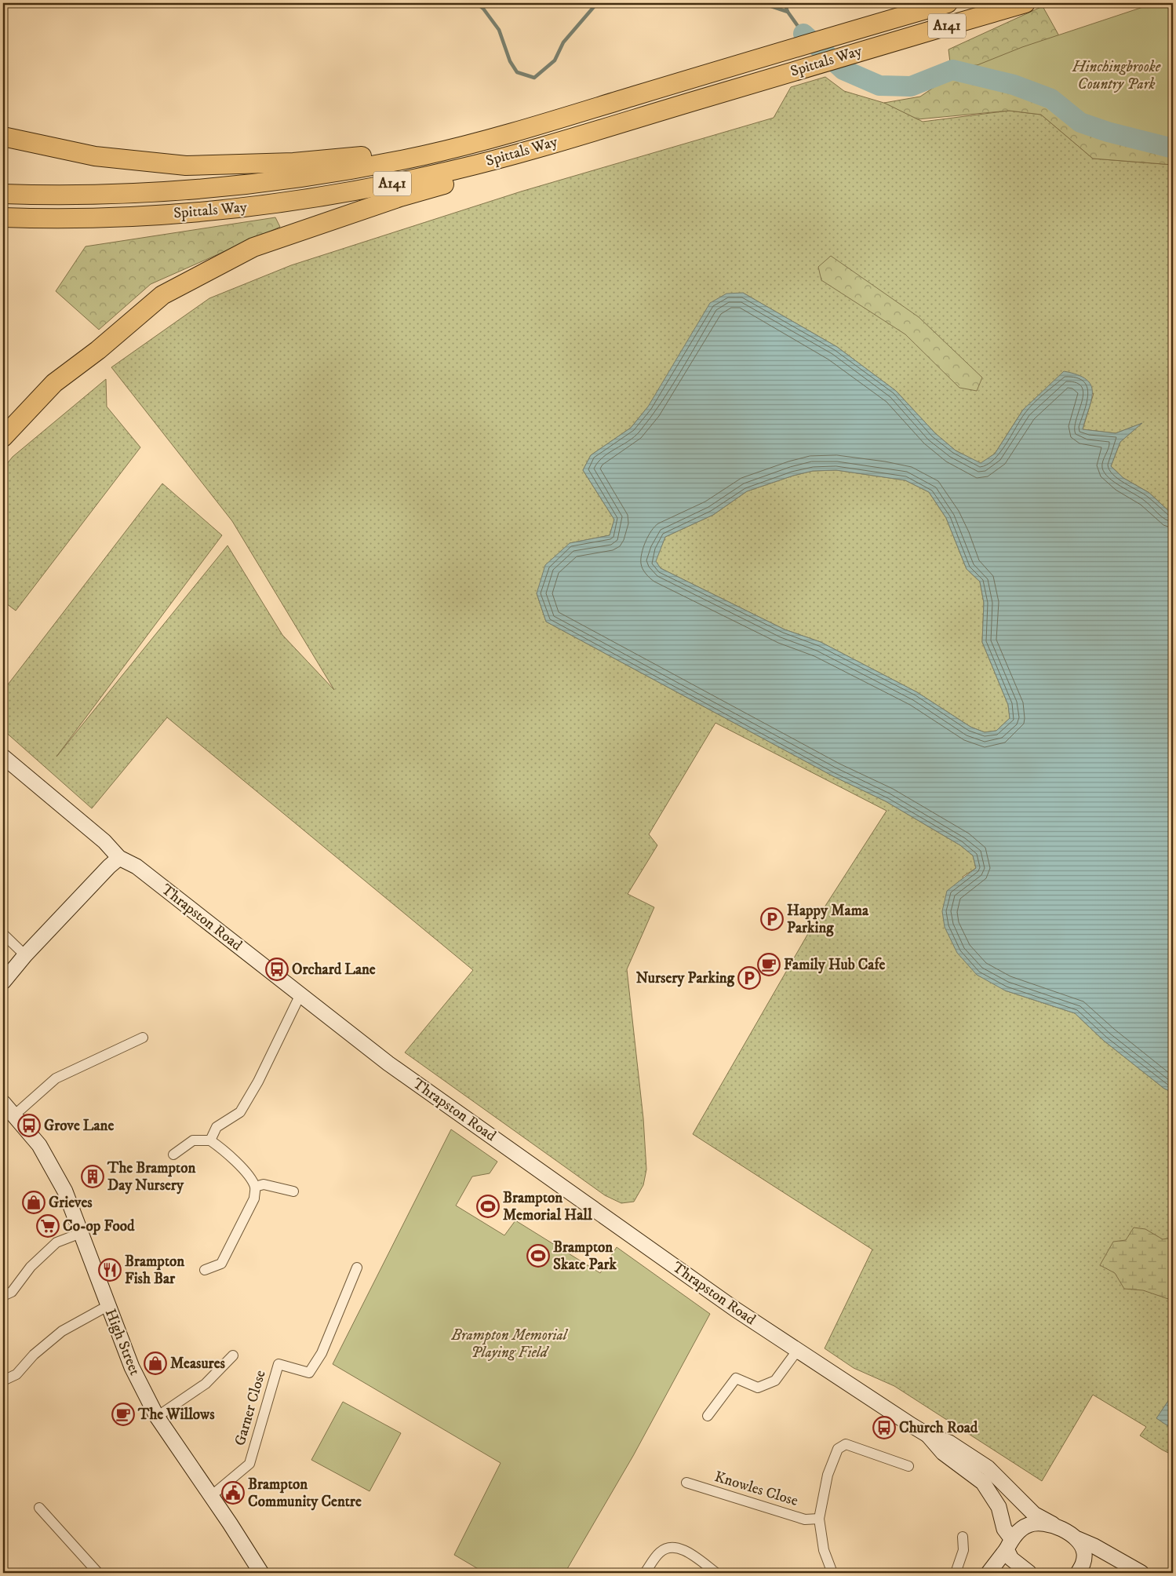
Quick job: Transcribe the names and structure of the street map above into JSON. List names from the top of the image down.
{
  "streets": {
    "highway": ["A141", "Spittals Way"],
    "main road": ["Thrapston Road", "High Street"],
    "street": ["Garner Close", "Knowles Close"]
  },
  "crossings": [
    ["High Street", "Garner Close"]
  ],
  "parks": ["Hinchingbrooke Country Park", "Brampton Memorial Playing Field"],
  "places": {
    "parking": ["Happy Mama Parking", "Nursery Parking"],
    "cafe": ["Family Hub Cafe", "The Willows"],
    "bus stop": ["Orchard Lane", "Grove Lane", "Church Road"],
    "building": ["The Brampton Day Nursery"],
    "shop": ["Grieves", "Measures"],
    "sports": ["Brampton Memorial Hall", "Brampton Skate Park"],
    "supermarket": ["Co-op Food"],
    "restaurant": ["Brampton Fish Bar"],
    "public building": ["Brampton Community Centre"]
  }
}
